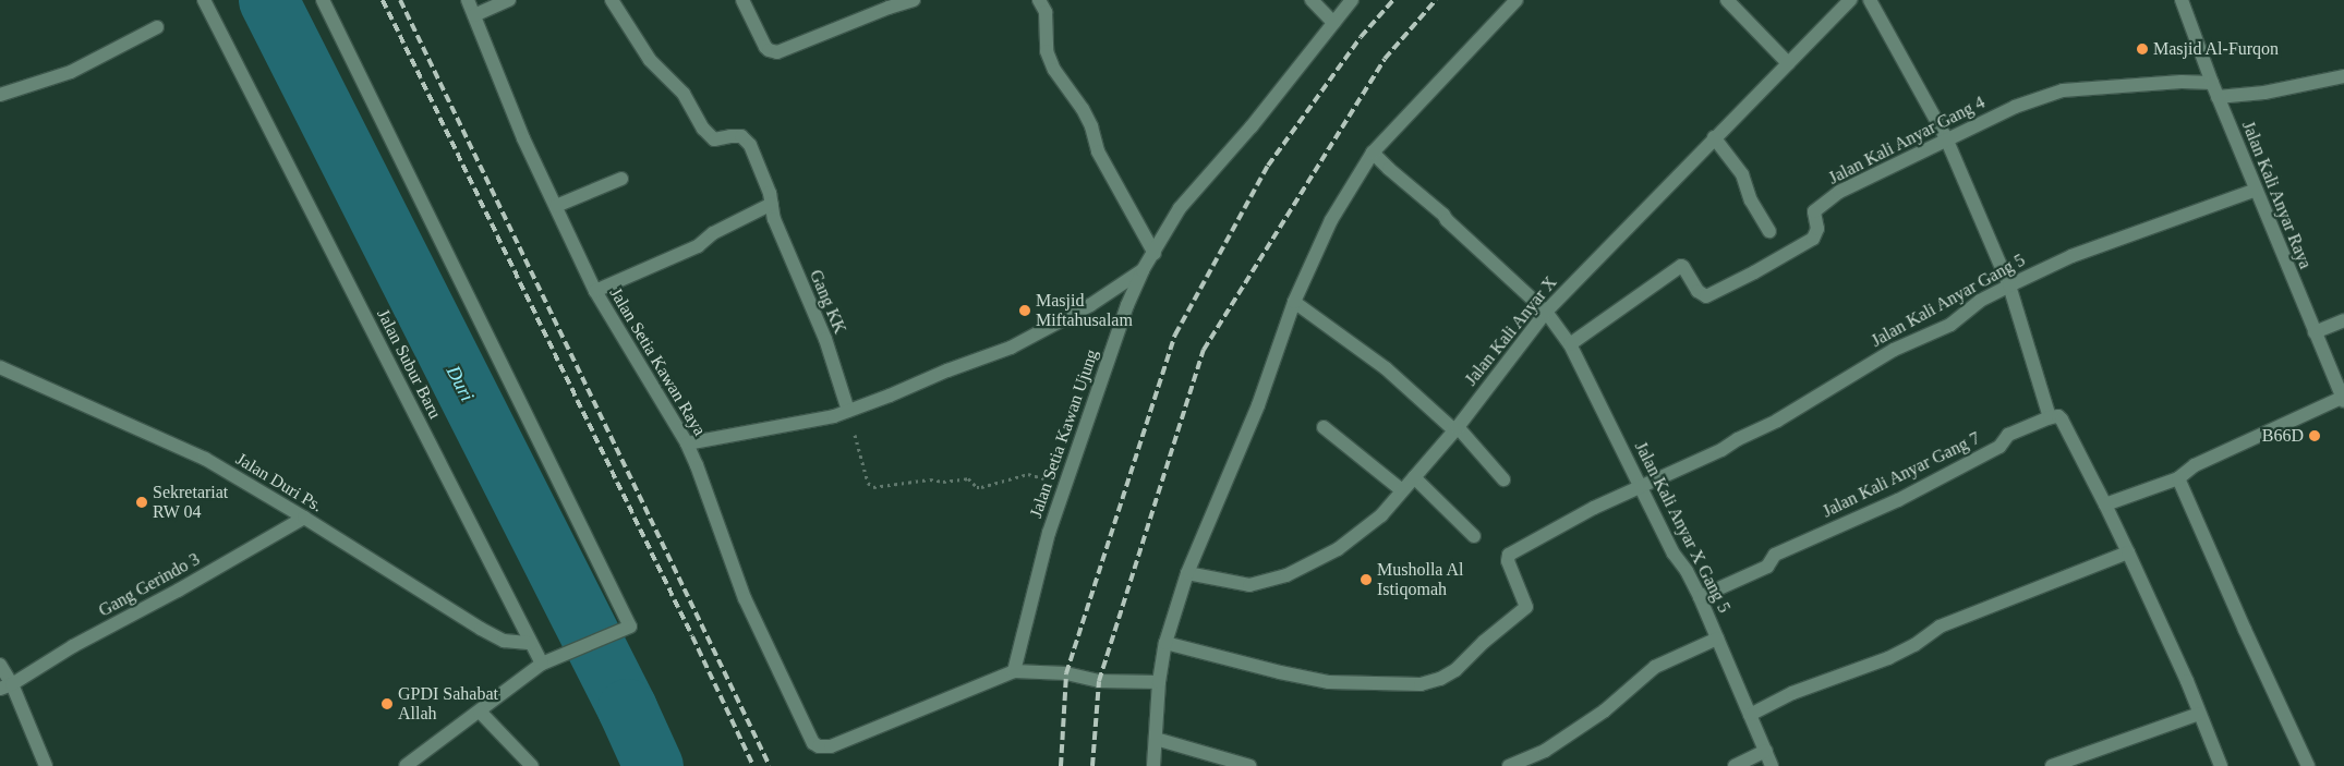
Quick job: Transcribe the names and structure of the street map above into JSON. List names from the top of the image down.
{
  "streets": {
    "street": [
      "Jalan Kali Anyar Gang 4",
      "Jalan Kali Anyar Raya",
      "Jalan Kali Anyar Gang 5",
      "Gang KK",
      "Jalan Kali Anyar X",
      "Jalan Setia Kawan Raya",
      "Jalan Subur Baru",
      "Jalan Setia Kawan Ujung",
      "Jalan Kali Anyar Gang 7",
      "Jalan Duri Ps.",
      "Jalan Kali Anyar X Gang 5",
      "Gang Gerindo 3"
    ]
  },
  "crossings": [
    ["Jalan Kali Anyar Gang 4", "Jalan Kali Anyar Raya"],
    ["Jalan Kali Anyar Gang 4", "Jalan Kali Anyar X Gang 5"],
    ["Jalan Kali Anyar Raya", "Jalan Kali Anyar Gang 5"],
    ["Jalan Kali Anyar Gang 5", "Jalan Kali Anyar X Gang 5"],
    ["Jalan Kali Anyar X", "Jalan Kali Anyar X Gang 5"],
    ["Jalan Setia Kawan Raya", "Jalan Setia Kawan Ujung"],
    ["Jalan Subur Baru", "Jalan Duri Ps."],
    ["Jalan Kali Anyar Gang 7", "Jalan Kali Anyar X Gang 5"],
    ["Jalan Duri Ps.", "Gang Gerindo 3"]
  ],
  "water": ["Duri"],
  "places": [
    "Masjid Al-Furqon",
    "Masjid Miftahusalam",
    "B66D",
    "Sekretariat RW 04",
    "Musholla Al Istiqomah",
    "GPDI Sahabat Allah"
  ]
}
